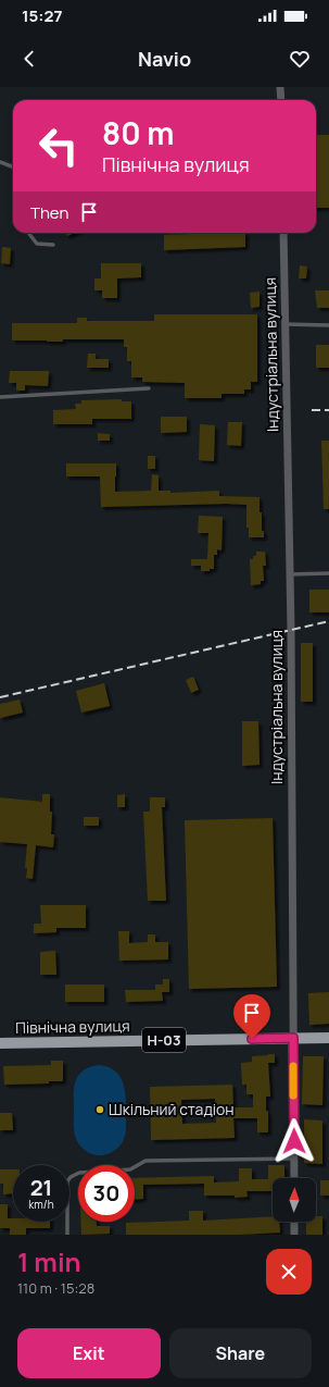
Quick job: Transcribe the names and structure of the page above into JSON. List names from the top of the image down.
{
  "streets": {
    "main road": ["Північна вулиця", "Н-03"],
    "street": ["Індустріальна вулиця"]
  },
  "crossings": [
    ["Індустріальна вулиця", "Північна вулиця"]
  ],
  "places": ["Шкільний стадіон"],
  "north": "top",
  "page": {
    "status": "15:27",
    "header": "Navio",
    "turn": ["80 m", "Північна вулиця"],
    "then": "Then",
    "speed": "21 km/h",
    "limit": "30",
    "heading": ["1 min", "110 m · 15:28"],
    "buttons": ["Exit", "Share"]
  }
}
